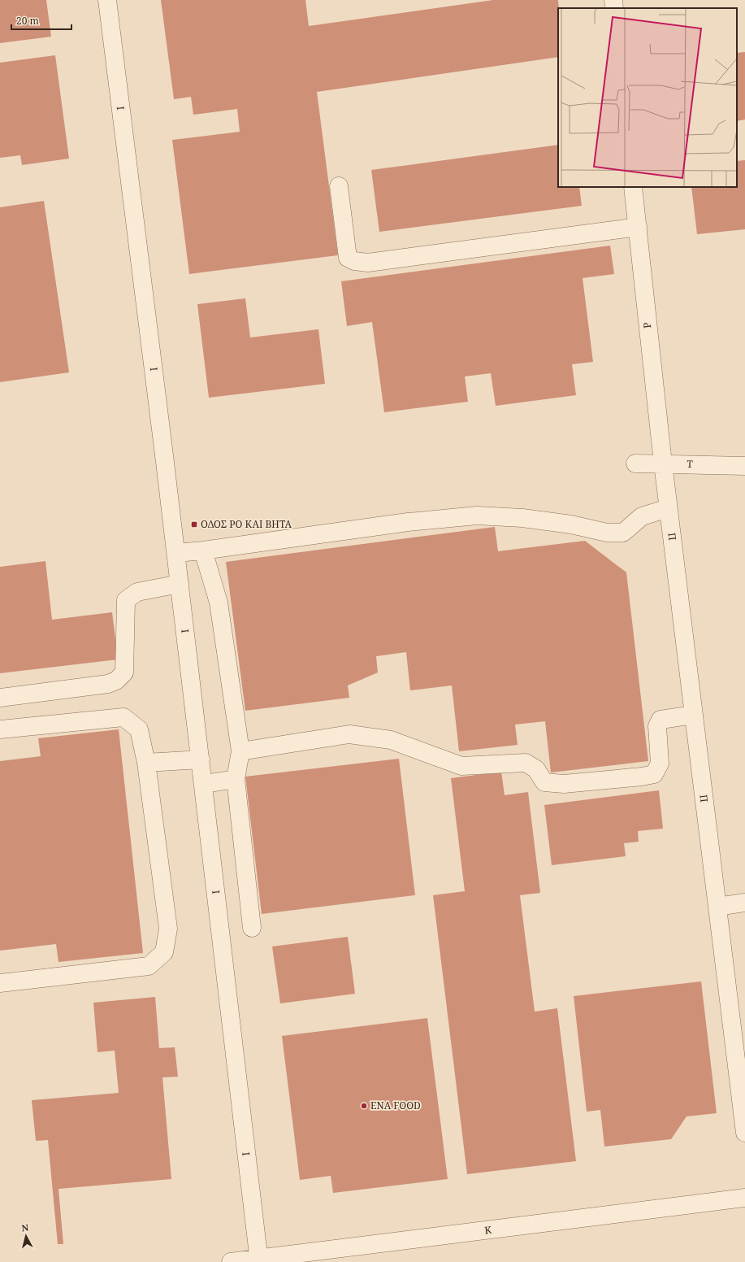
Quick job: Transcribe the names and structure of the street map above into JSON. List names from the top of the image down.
{
  "streets": {
    "street": [
      "Ι",
      "Ρ",
      "Τ",
      "Π",
      "Κ"
    ]
  },
  "crossings": [
    ["Ι", "Κ"],
    ["Ρ", "Τ"],
    ["Ρ", "Π"],
    ["Τ", "Π"]
  ],
  "places": {
    "transit": ["ΟΔΟΣ ΡΟ ΚΑΙ ΒΗΤΑ"],
    "other": ["ENA FOOD"]
  },
  "scale_bar": "20 m",
  "north": "top"
}
